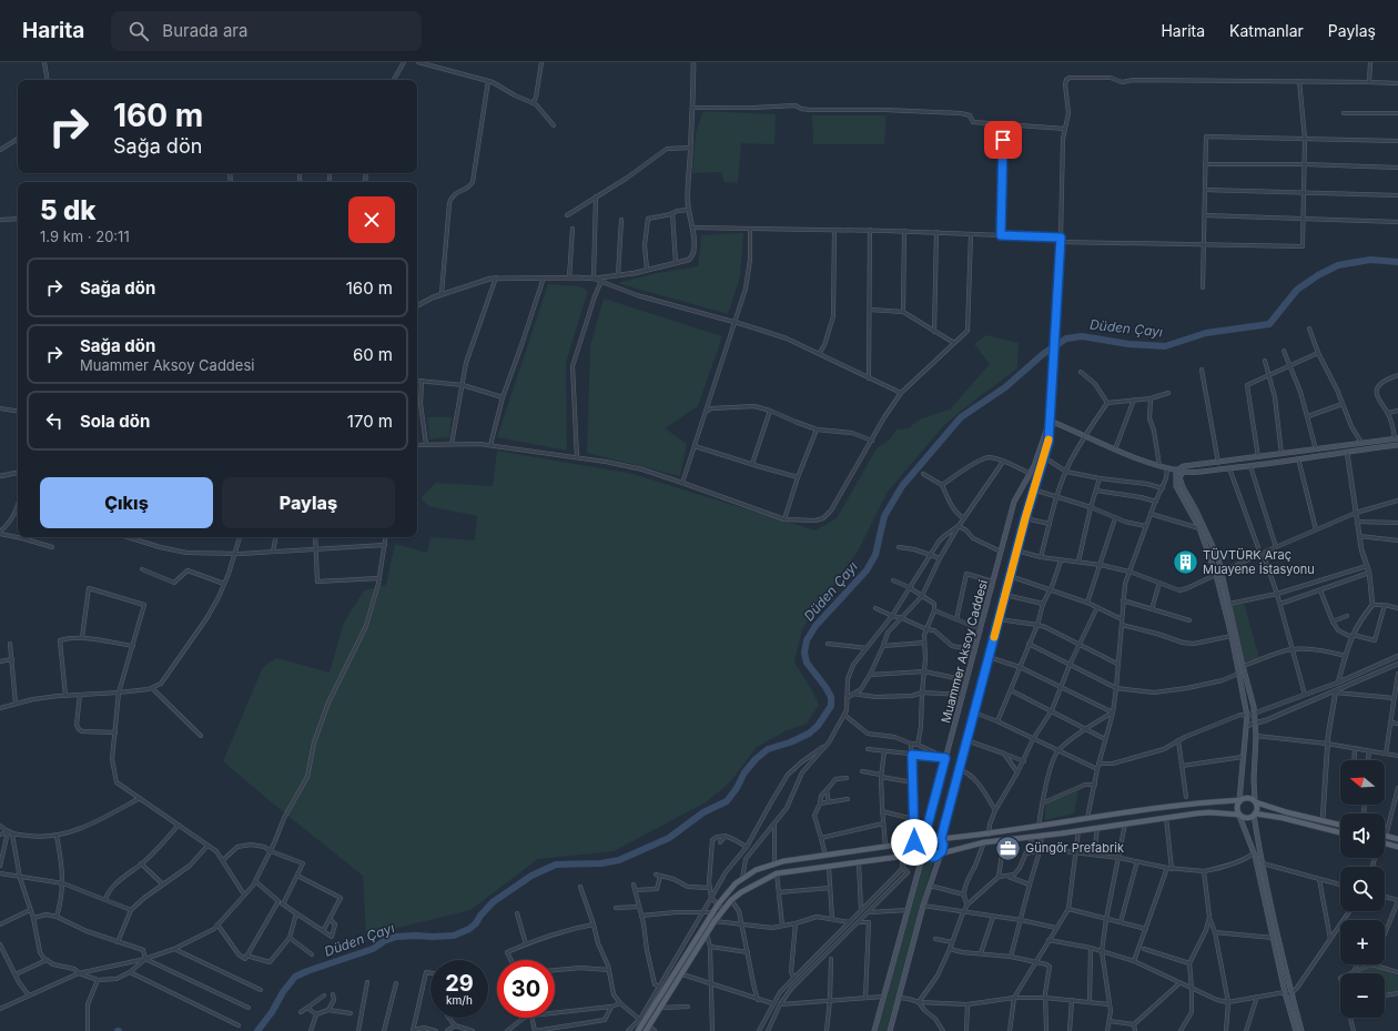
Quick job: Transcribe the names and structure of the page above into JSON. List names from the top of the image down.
{
  "streets": {
    "main road": ["Muammer Aksoy Caddesi"]
  },
  "water": ["Düden Çayı"],
  "places": {
    "building": ["TÜVTÜRK Araç Muayene İstasyonu"],
    "office": ["Güngör Prefabrik"]
  },
  "north": "left",
  "page": {
    "header": "Harita",
    "search": "Burada ara",
    "nav": ["Harita", "Katmanlar", "Paylaş"],
    "turn": ["160 m", "Sağa dön"],
    "heading": ["5 dk", "1.9 km · 20:11"],
    "list": [
      {
        "name": "Sağa dön",
        "value": "160 m"
      },
      {
        "name": "Sağa dön",
        "note": "Muammer Aksoy Caddesi",
        "value": "60 m"
      },
      {
        "name": "Sola dön",
        "value": "170 m"
      }
    ],
    "buttons": ["Çıkış", "Paylaş"],
    "map_buttons": ["+", "−"],
    "speed": "29 km/h",
    "limit": "30"
  }
}
